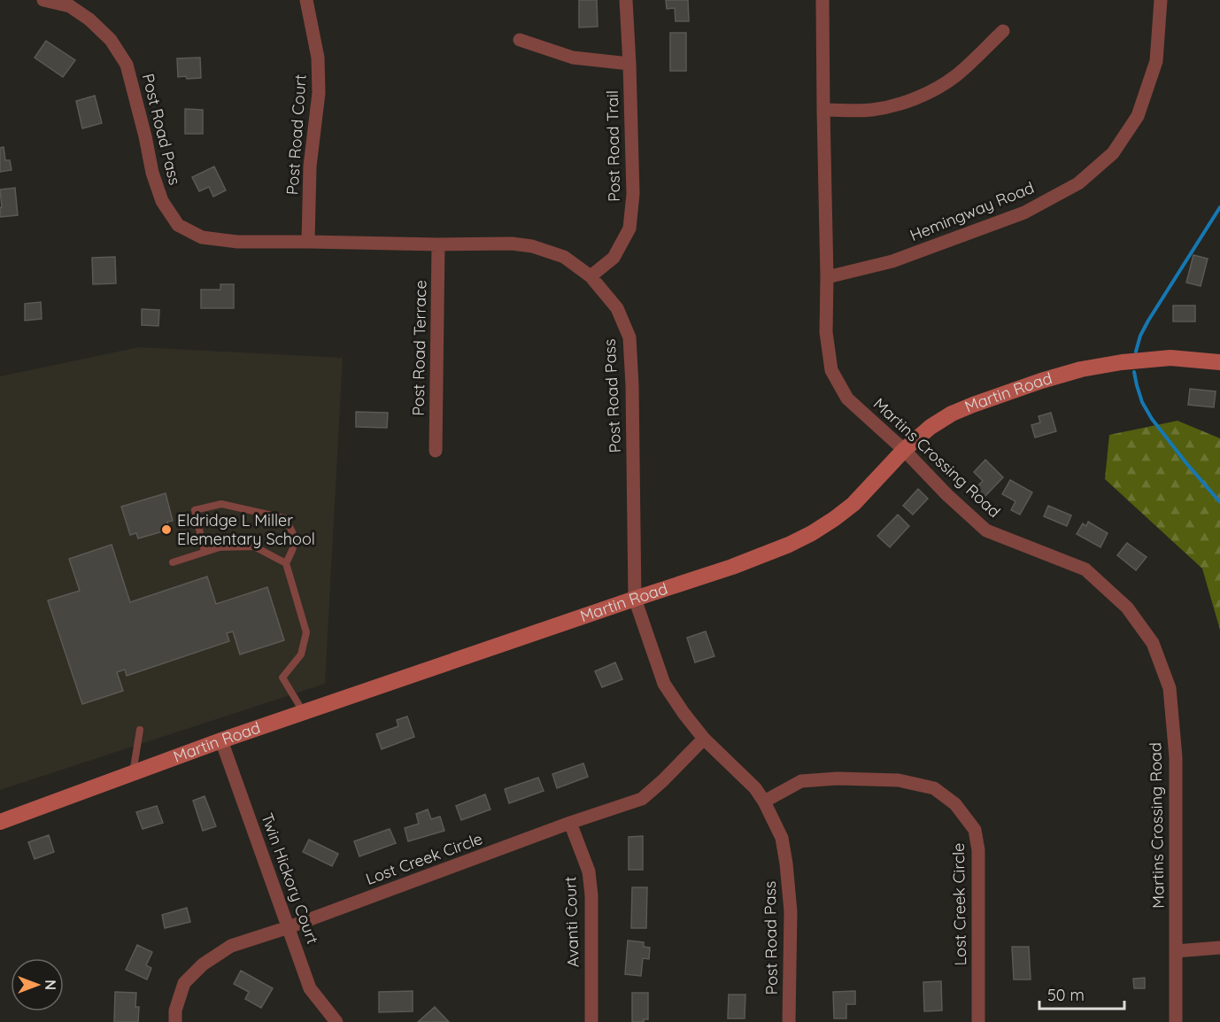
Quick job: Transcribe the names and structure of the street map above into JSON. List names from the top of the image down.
{
  "streets": {
    "street": [
      "Post Road Pass",
      "Post Road Court",
      "Post Road Trail",
      "Hemingway Road",
      "Post Road Terrace",
      "Martin Road",
      "Martins Crossing Road",
      "Lost Creek Circle",
      "Twin Hickory Court",
      "Avanti Court"
    ]
  },
  "crossings": [
    ["Post Road Pass", "Post Road Court"],
    ["Post Road Pass", "Post Road Trail"],
    ["Post Road Pass", "Post Road Terrace"],
    ["Post Road Pass", "Martin Road"],
    ["Post Road Pass", "Lost Creek Circle"],
    ["Hemingway Road", "Martins Crossing Road"],
    ["Martin Road", "Martins Crossing Road"],
    ["Martin Road", "Twin Hickory Court"],
    ["Lost Creek Circle", "Twin Hickory Court"],
    ["Lost Creek Circle", "Avanti Court"]
  ],
  "places": ["Eldridge L Miller Elementary School"],
  "scale_bar": "50 m",
  "north": "right"
}
